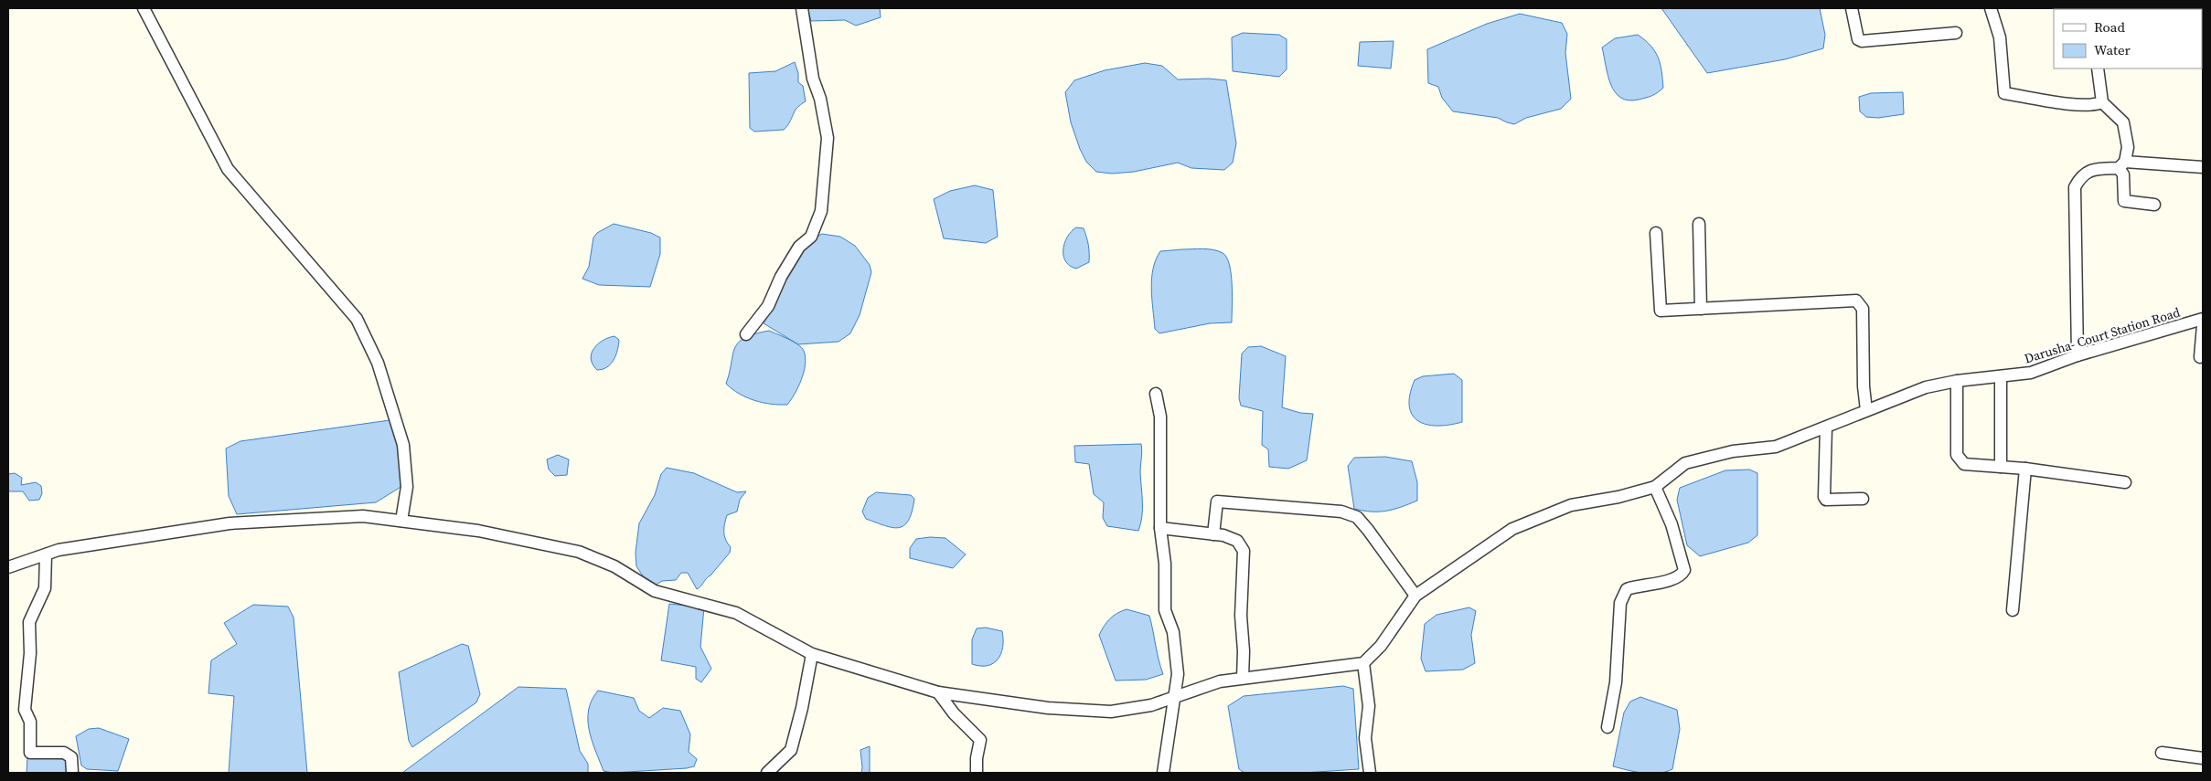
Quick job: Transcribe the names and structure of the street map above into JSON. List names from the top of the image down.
{
  "streets": {
    "street": ["Darusha- Court Station Road"]
  },
  "legend": ["Road", "Water"]
}
